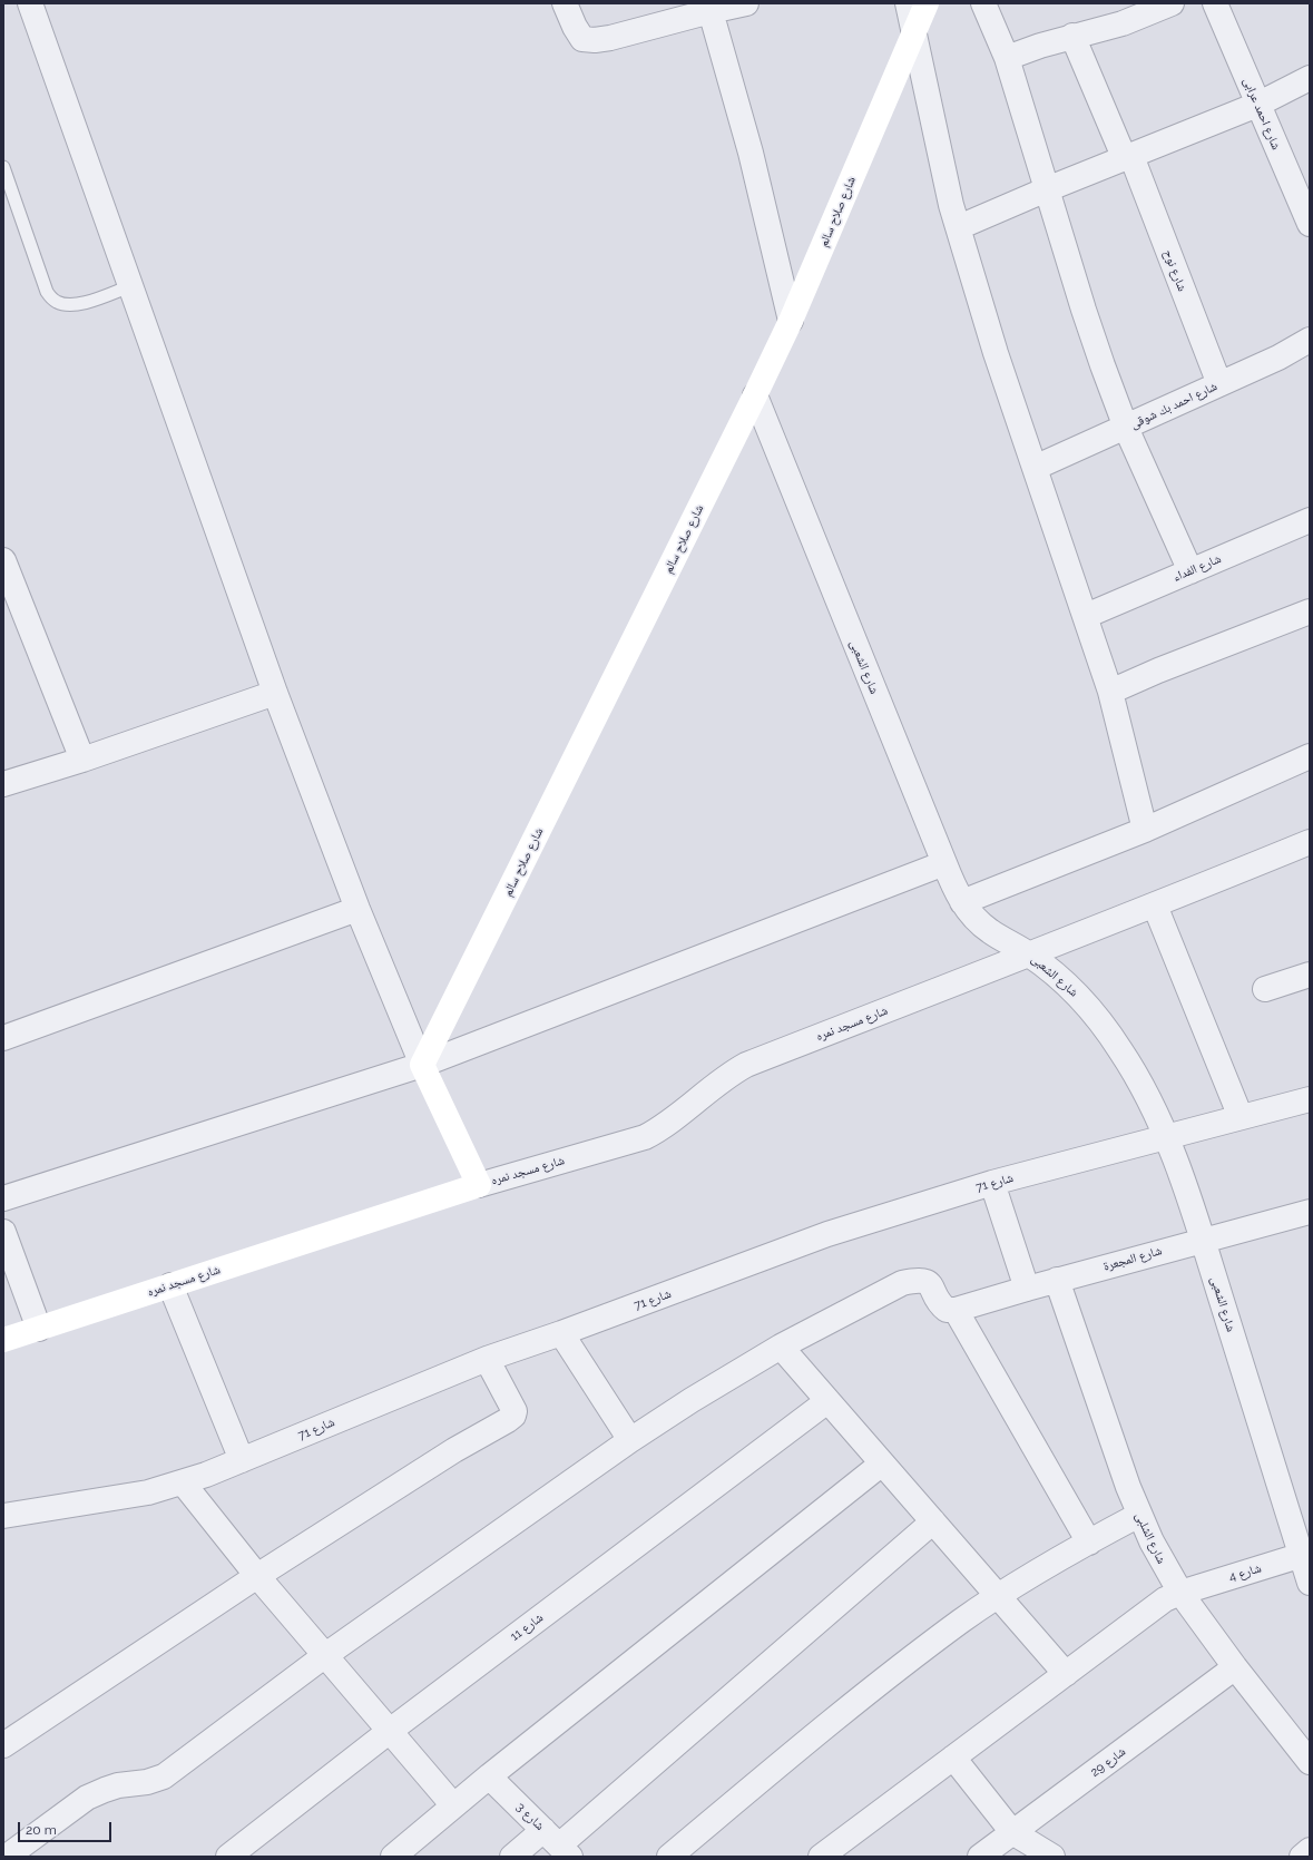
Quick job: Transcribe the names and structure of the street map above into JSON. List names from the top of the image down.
{
  "streets": {
    "street": [
      "شارع احمد عرابى",
      "شارع صلاح سالم",
      "شارع نوح",
      "شارع احمد بك شوقى",
      "شارع الفداء",
      "شارع الشعبى",
      "شارع مسجد نمره",
      "شارع 71",
      "شارع المجعرة",
      "شارع الشلبى",
      "شارع 4",
      "شارع 11",
      "شارع 29",
      "شارع 3"
    ]
  },
  "crossings": [
    ["شارع صلاح سالم", "شارع الشعبى"],
    ["شارع نوح", "شارع احمد بك شوقى"],
    ["شارع الشعبى", "شارع مسجد نمره"],
    ["شارع الشعبى", "شارع 71"],
    ["شارع الشعبى", "شارع المجعرة"],
    ["شارع الشعبى", "شارع 4"],
    ["شارع المجعرة", "شارع الشلبى"],
    ["شارع الشلبى", "شارع 4"],
    ["شارع الشلبى", "شارع 29"]
  ],
  "scale_bar": "20 m"
}
